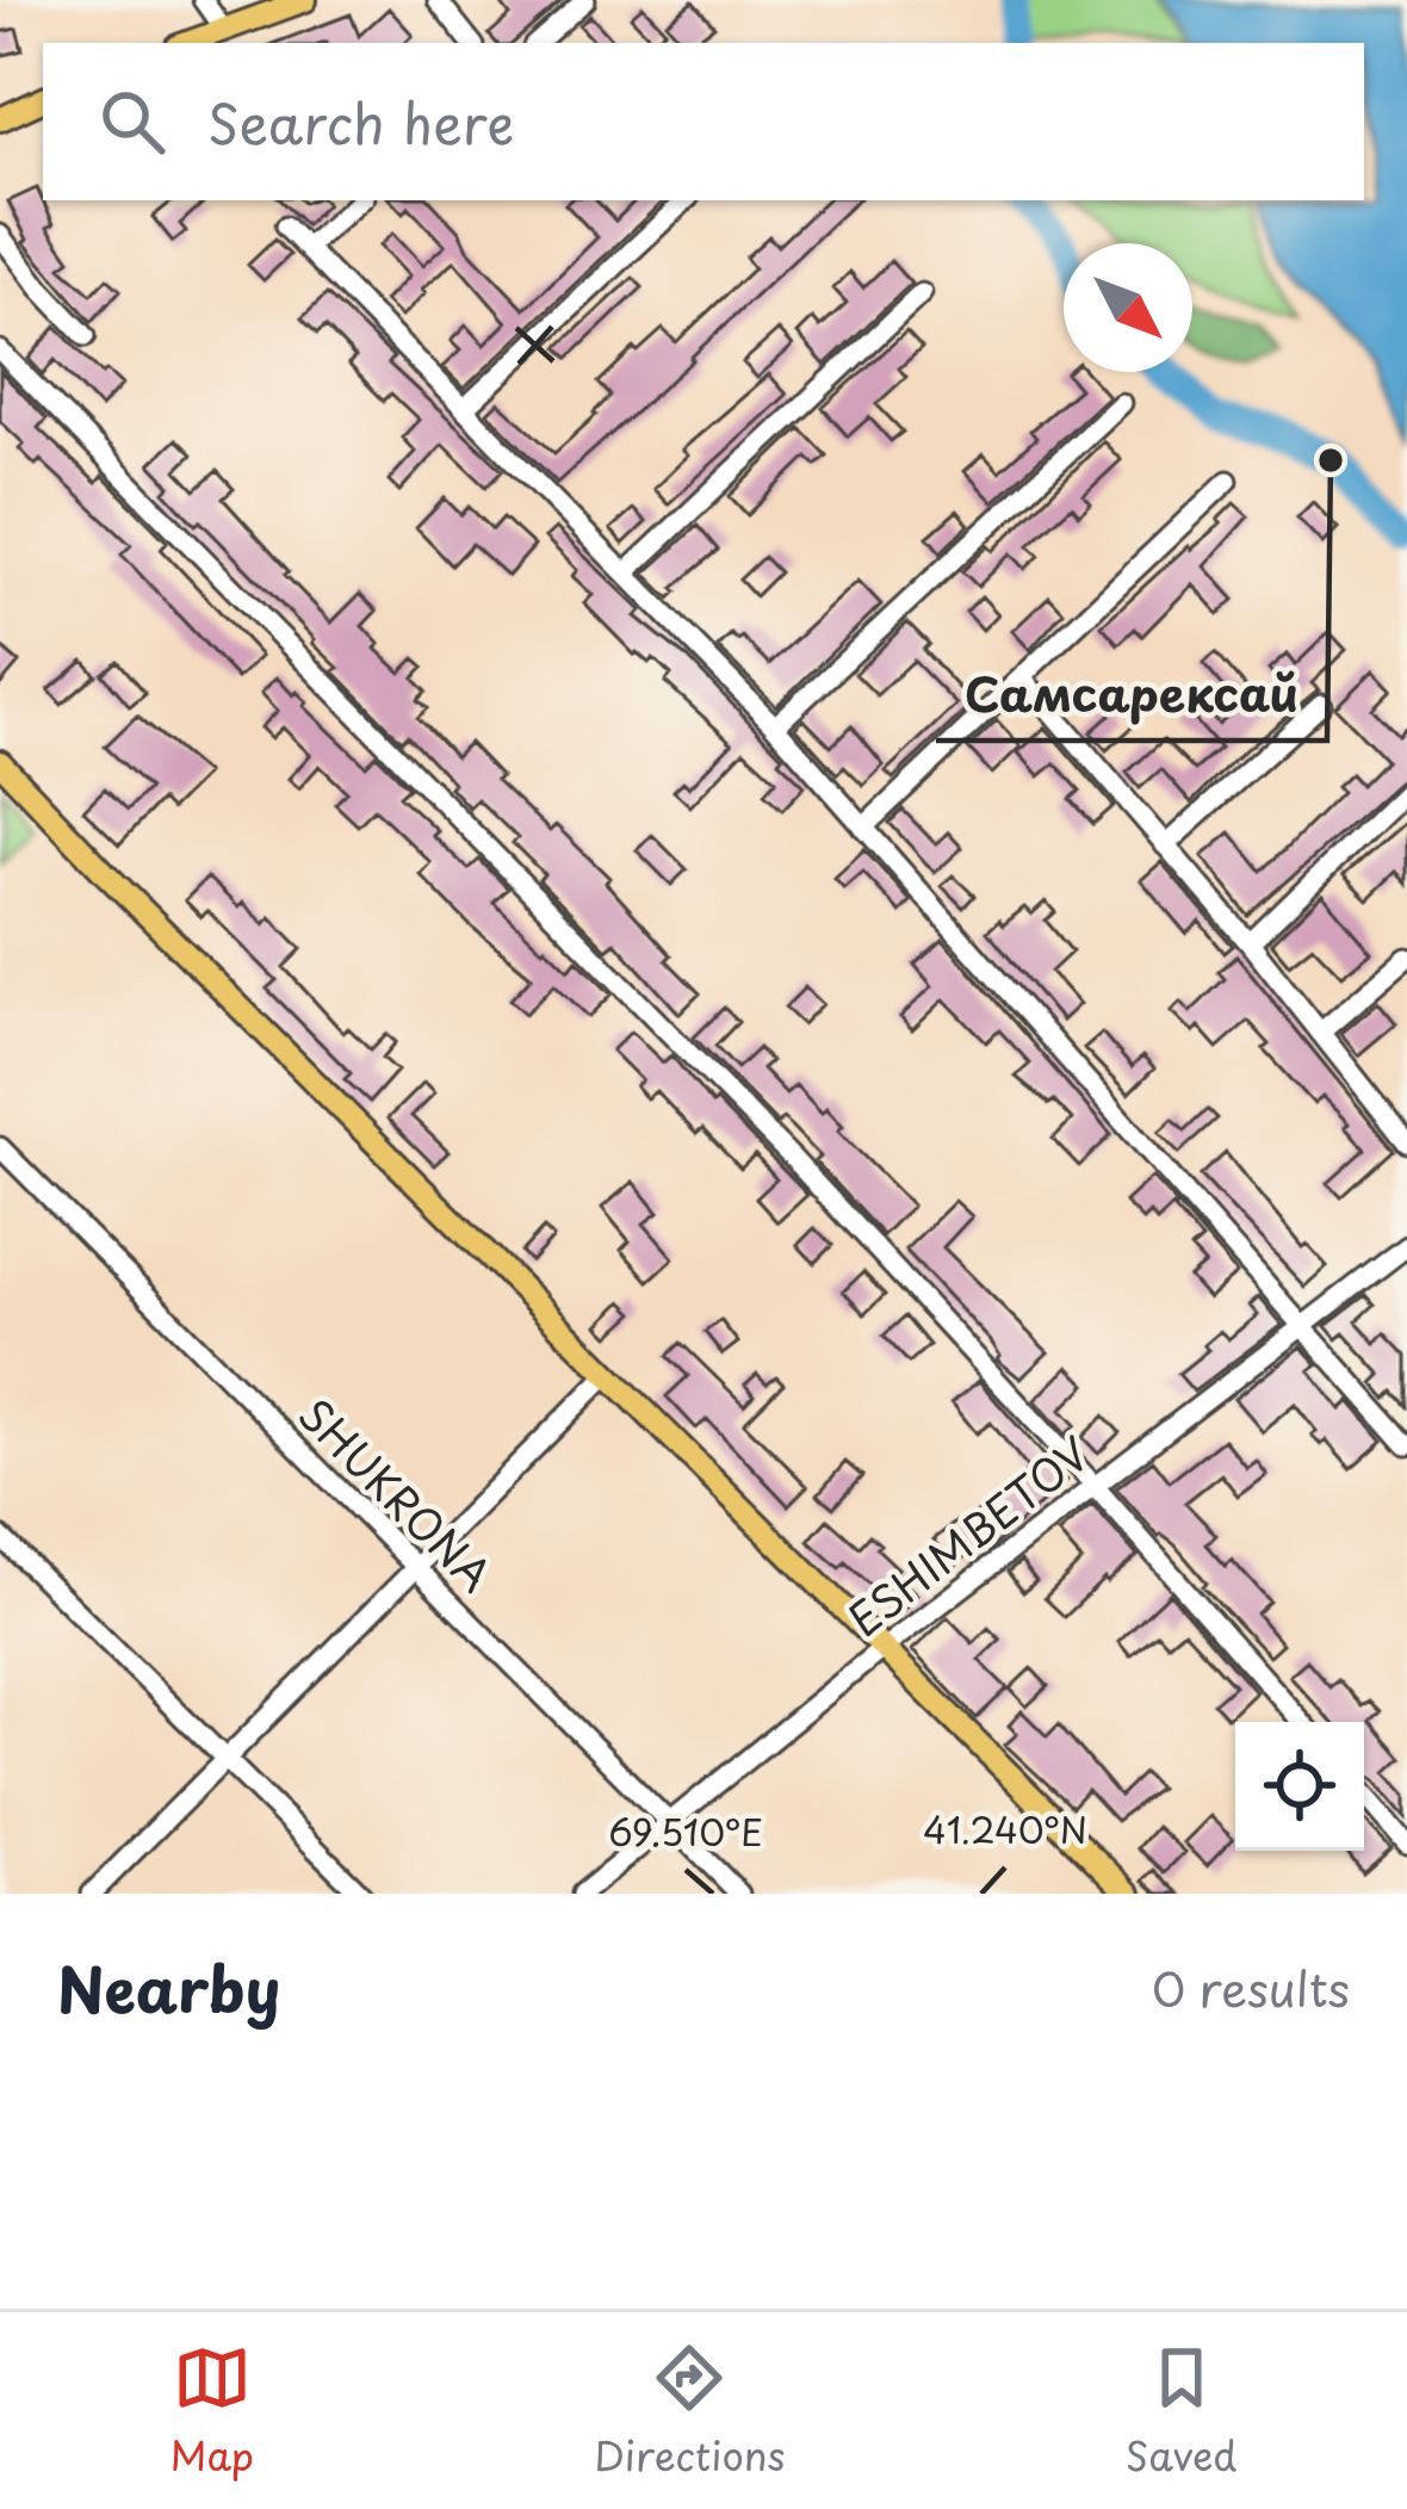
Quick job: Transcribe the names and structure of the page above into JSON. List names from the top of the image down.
{
  "streets": {
    "street": ["SHUKRONA", "ESHIMBETOV"]
  },
  "crossings": [
    ["SHUKRONA", "ESHIMBETOV"]
  ],
  "places": ["Самсарексай"],
  "north": "bottom right",
  "page": {
    "search": "Search here",
    "heading": ["Nearby", "0 results"],
    "nav": ["Map", "Directions", "Saved"]
  },
  "coordinates": ["41.240°N", "69.510°E"]
}
